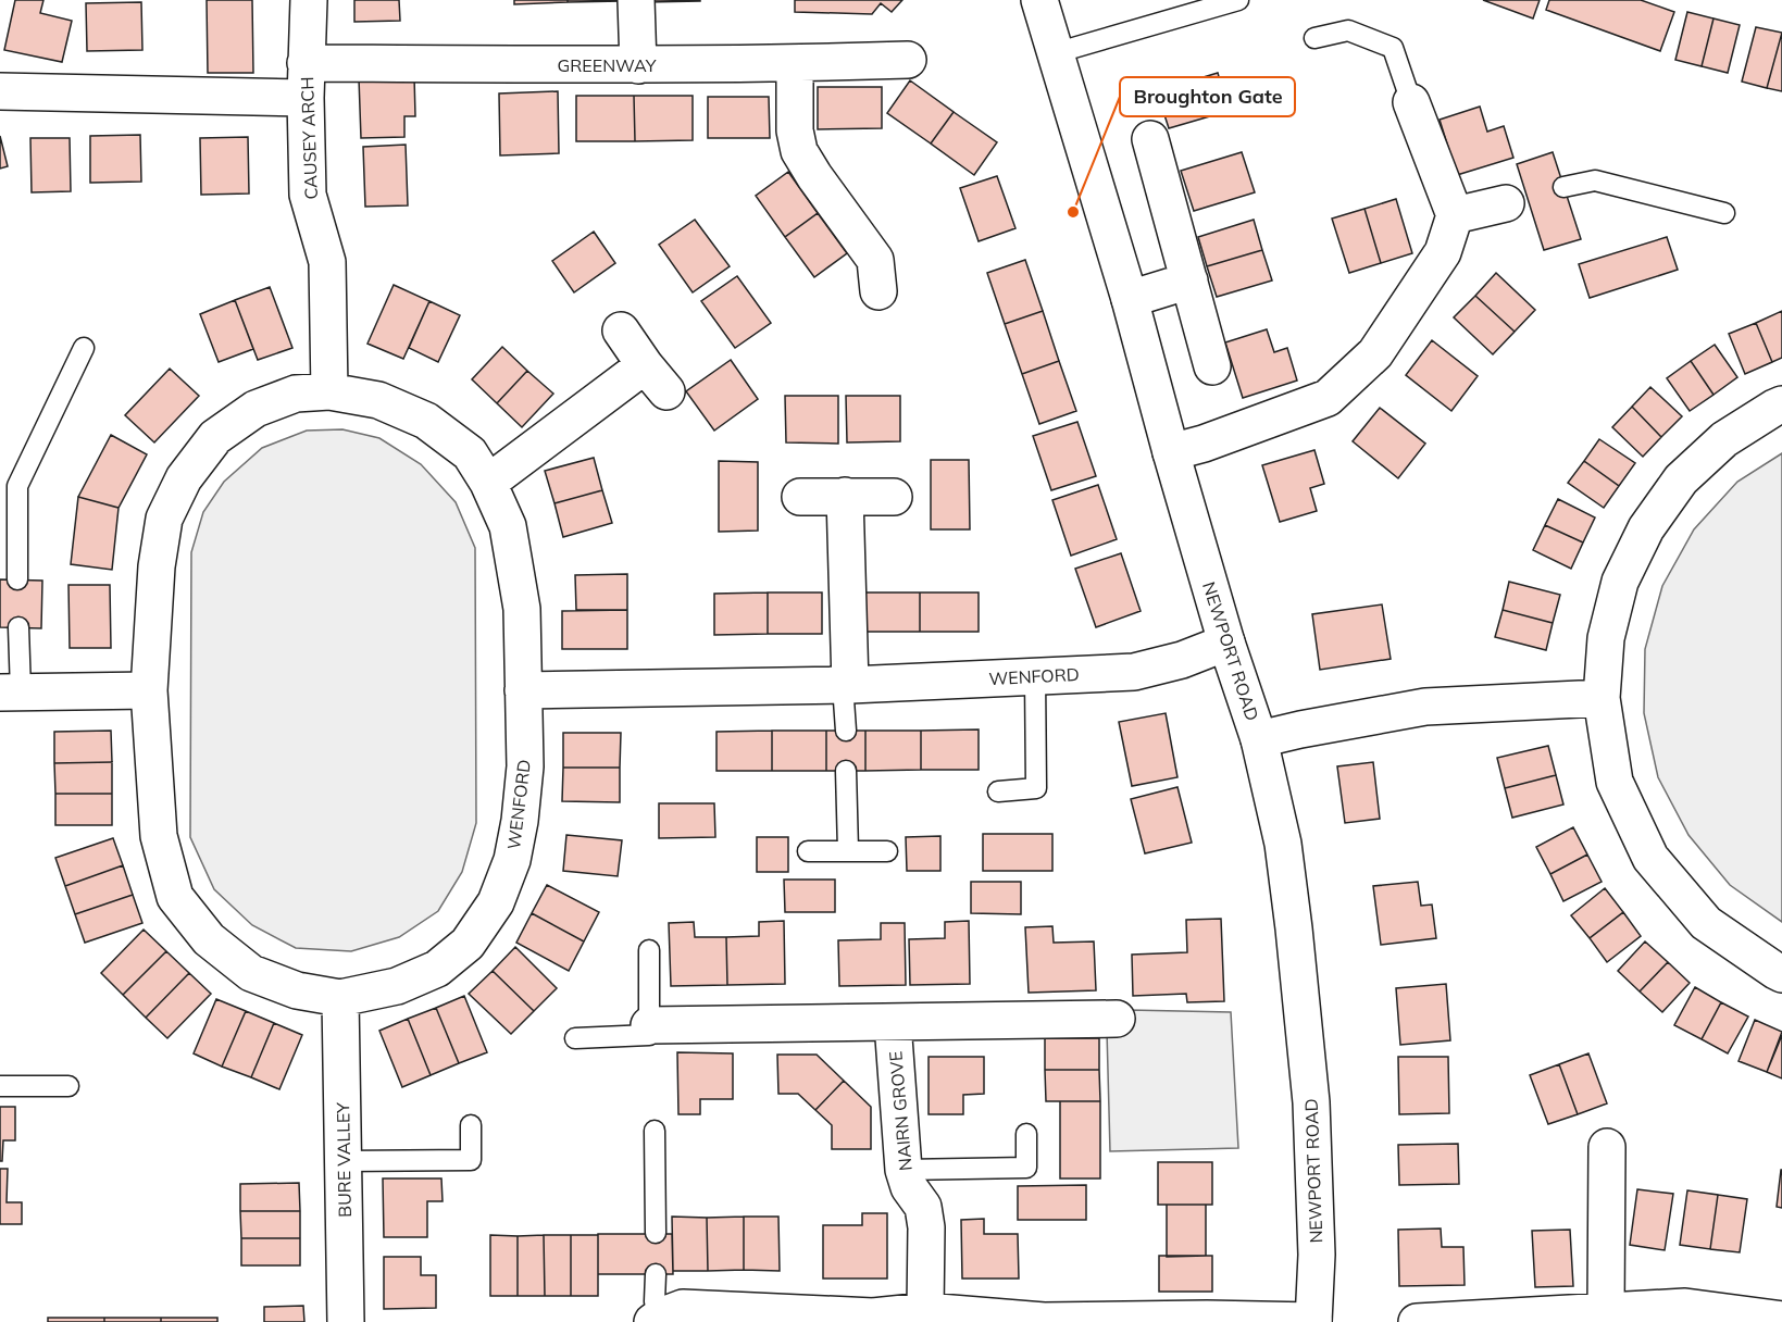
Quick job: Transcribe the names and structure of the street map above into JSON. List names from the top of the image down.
{
  "streets": {
    "street": [
      "GREENWAY",
      "CAUSEY ARCH",
      "NEWPORT ROAD",
      "WENFORD",
      "NAIRN GROVE",
      "BURE VALLEY"
    ]
  },
  "crossings": [
    ["GREENWAY", "CAUSEY ARCH"],
    ["CAUSEY ARCH", "WENFORD"],
    ["NEWPORT ROAD", "WENFORD"],
    ["WENFORD", "BURE VALLEY"]
  ],
  "places": ["Broughton Gate"]
}
